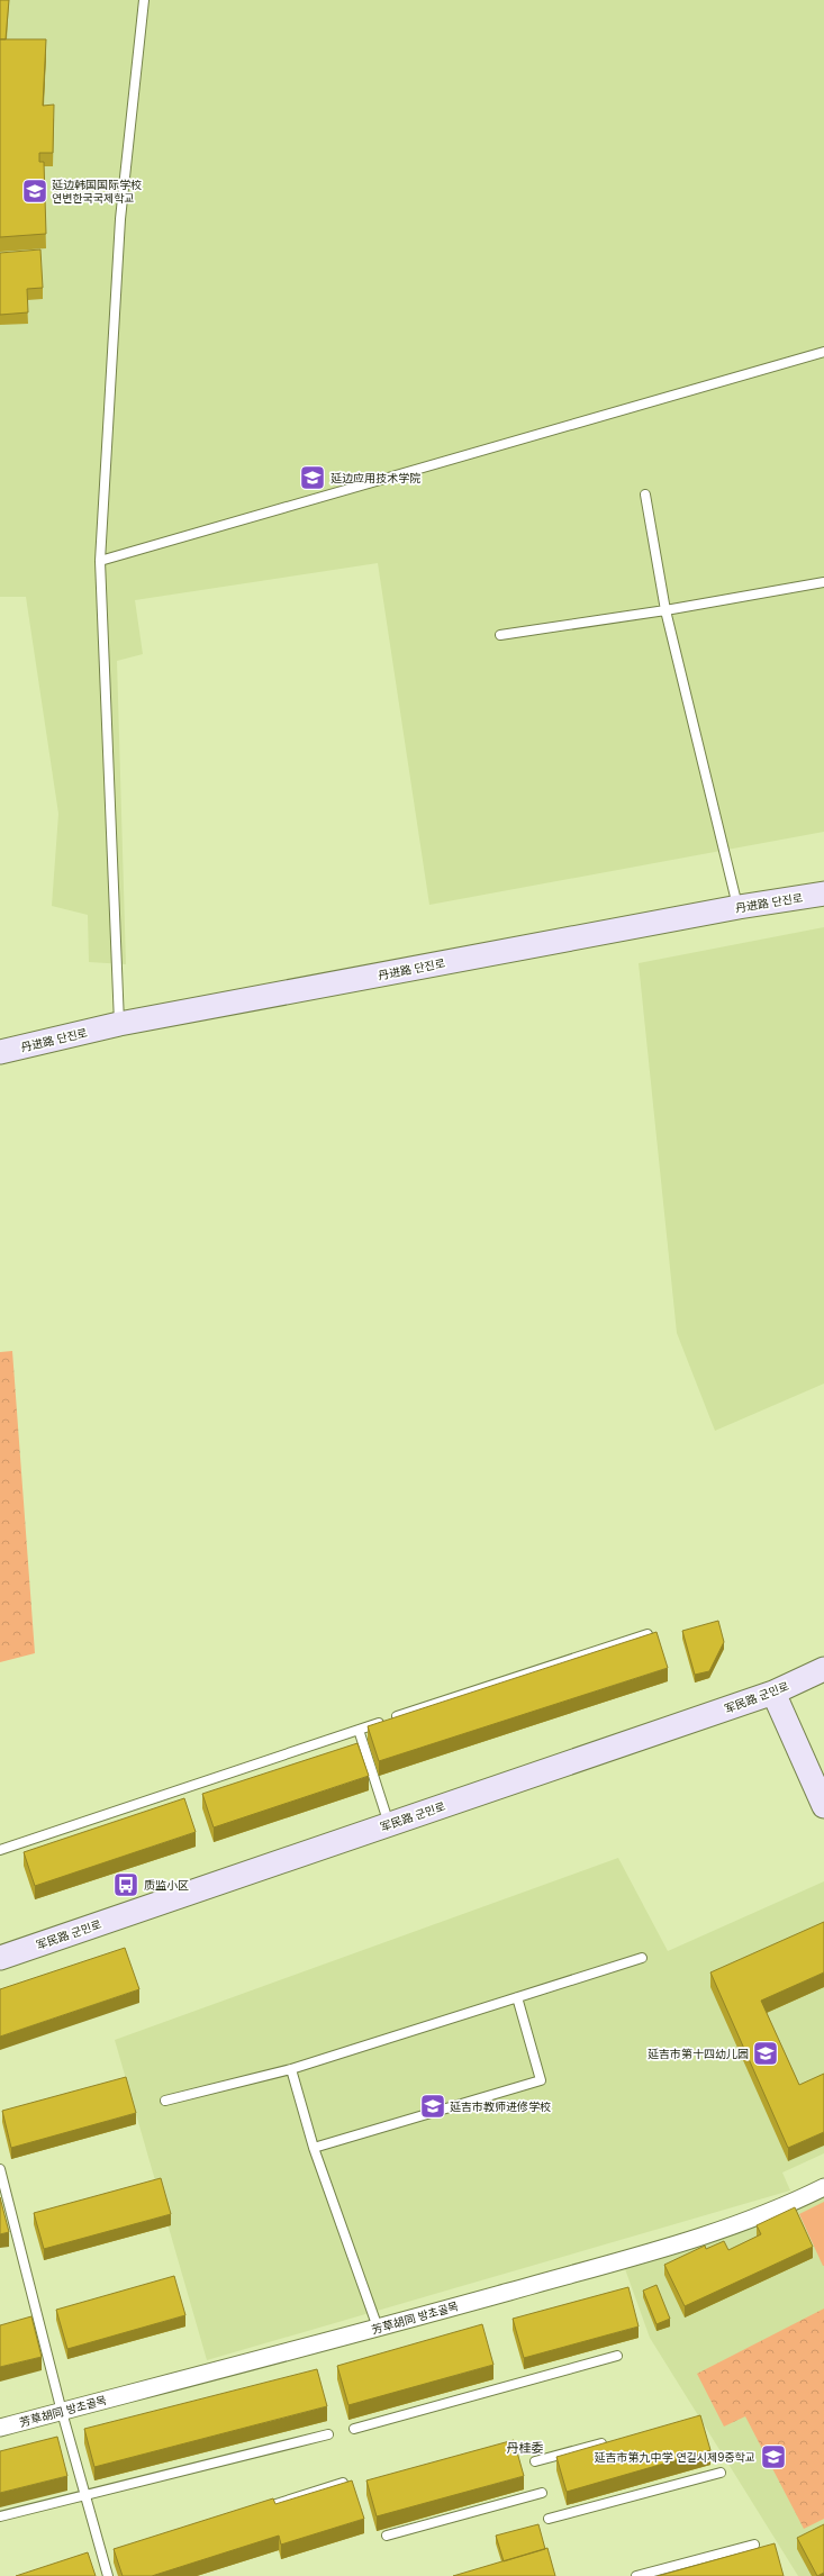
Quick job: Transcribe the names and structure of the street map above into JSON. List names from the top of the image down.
{
  "streets": {
    "street": ["丹进路 단진로", "军民路 군민로", "芳草胡同 방초골목"]
  },
  "districts": ["丹桂委"],
  "places": {
    "school or university": [
      "延边韩国国际学校 연변한국국제학교",
      "延边应用技术学院",
      "延吉市第十四幼儿园",
      "延吉市教师进修学校",
      "延吉市第九中学 연길시제9중학교"
    ],
    "bus stop": ["质监小区"]
  }
}
